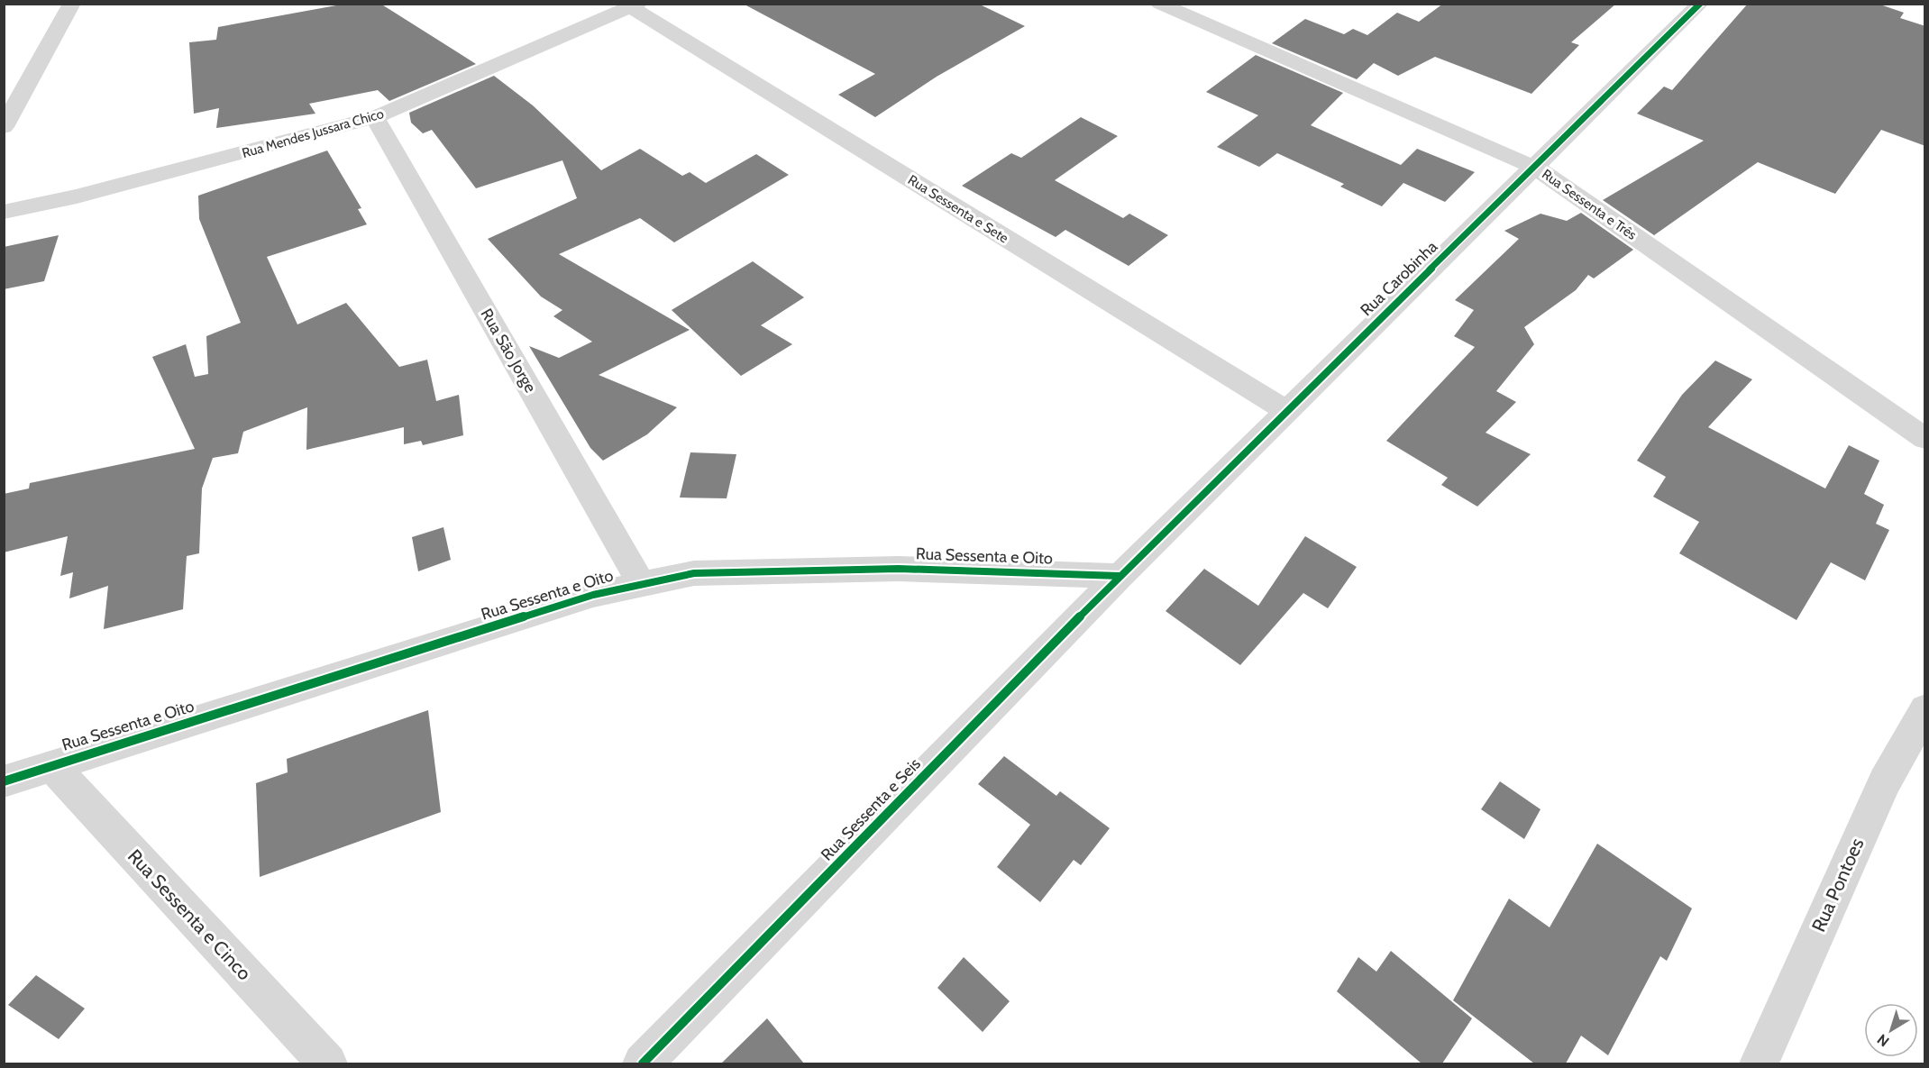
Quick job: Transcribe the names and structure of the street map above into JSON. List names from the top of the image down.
{
  "streets": {
    "street": [
      "Rua Mendes Jussara Chico",
      "Rua Sessenta e Três",
      "Rua Sessenta e Sete",
      "Rua Carobinha",
      "Rua São Jorge",
      "Rua Sessenta e Oito",
      "Rua Sessenta e Seis",
      "Rua Pontoes",
      "Rua Sessenta e Cinco"
    ]
  },
  "crossings": [
    ["Rua Mendes Jussara Chico", "Rua Sessenta e Sete"],
    ["Rua Mendes Jussara Chico", "Rua São Jorge"],
    ["Rua Sessenta e Três", "Rua Carobinha"],
    ["Rua Sessenta e Sete", "Rua Carobinha"],
    ["Rua Carobinha", "Rua Sessenta e Oito"],
    ["Rua Carobinha", "Rua Sessenta e Seis"],
    ["Rua São Jorge", "Rua Sessenta e Oito"],
    ["Rua Sessenta e Oito", "Rua Sessenta e Seis"],
    ["Rua Sessenta e Oito", "Rua Sessenta e Cinco"]
  ],
  "north": "bottom left"
}
